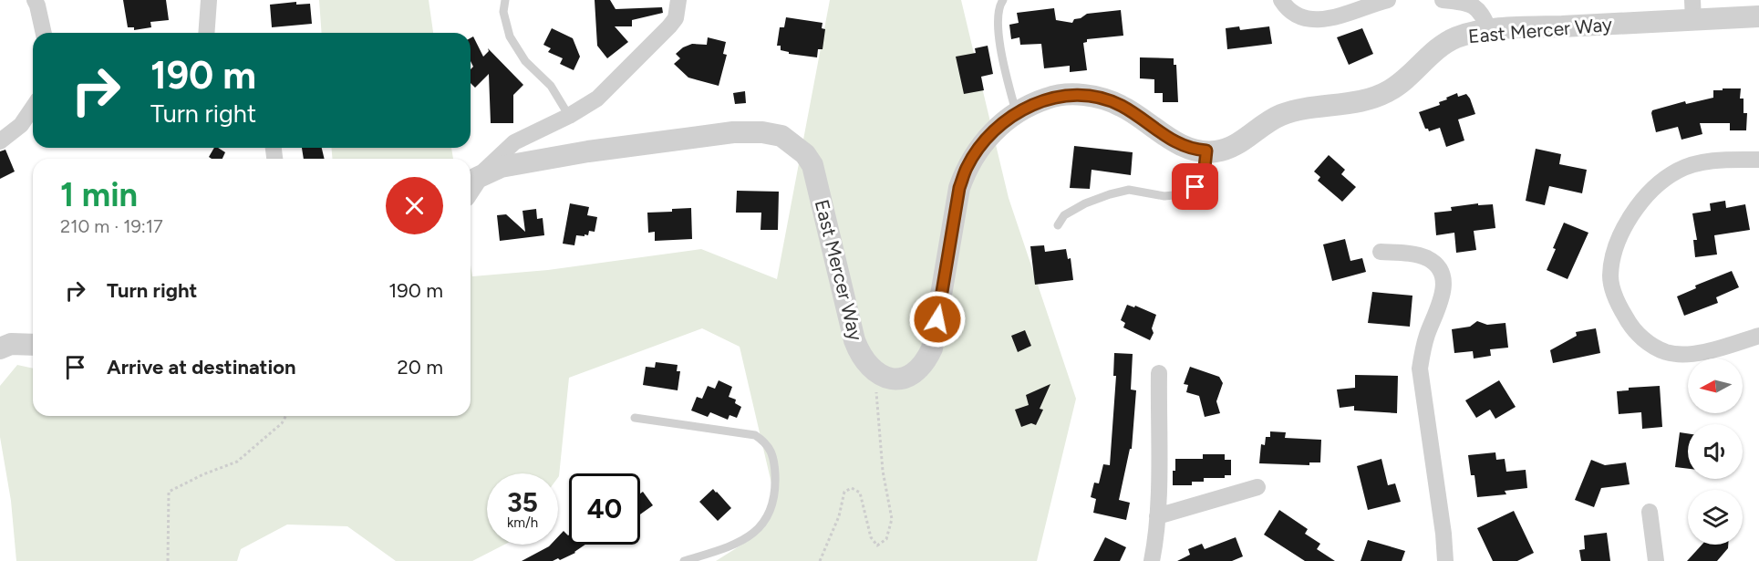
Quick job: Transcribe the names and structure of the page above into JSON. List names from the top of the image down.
{
  "streets": {
    "street": ["East Mercer Way"]
  },
  "north": "left",
  "page": {
    "turn": ["190 m", "Turn right"],
    "heading": ["1 min", "210 m · 19:17"],
    "list": [
      {
        "name": "Turn right",
        "value": "190 m"
      },
      {
        "name": "Arrive at destination",
        "value": "20 m"
      }
    ],
    "speed": "35 km/h",
    "limit": "40"
  }
}
